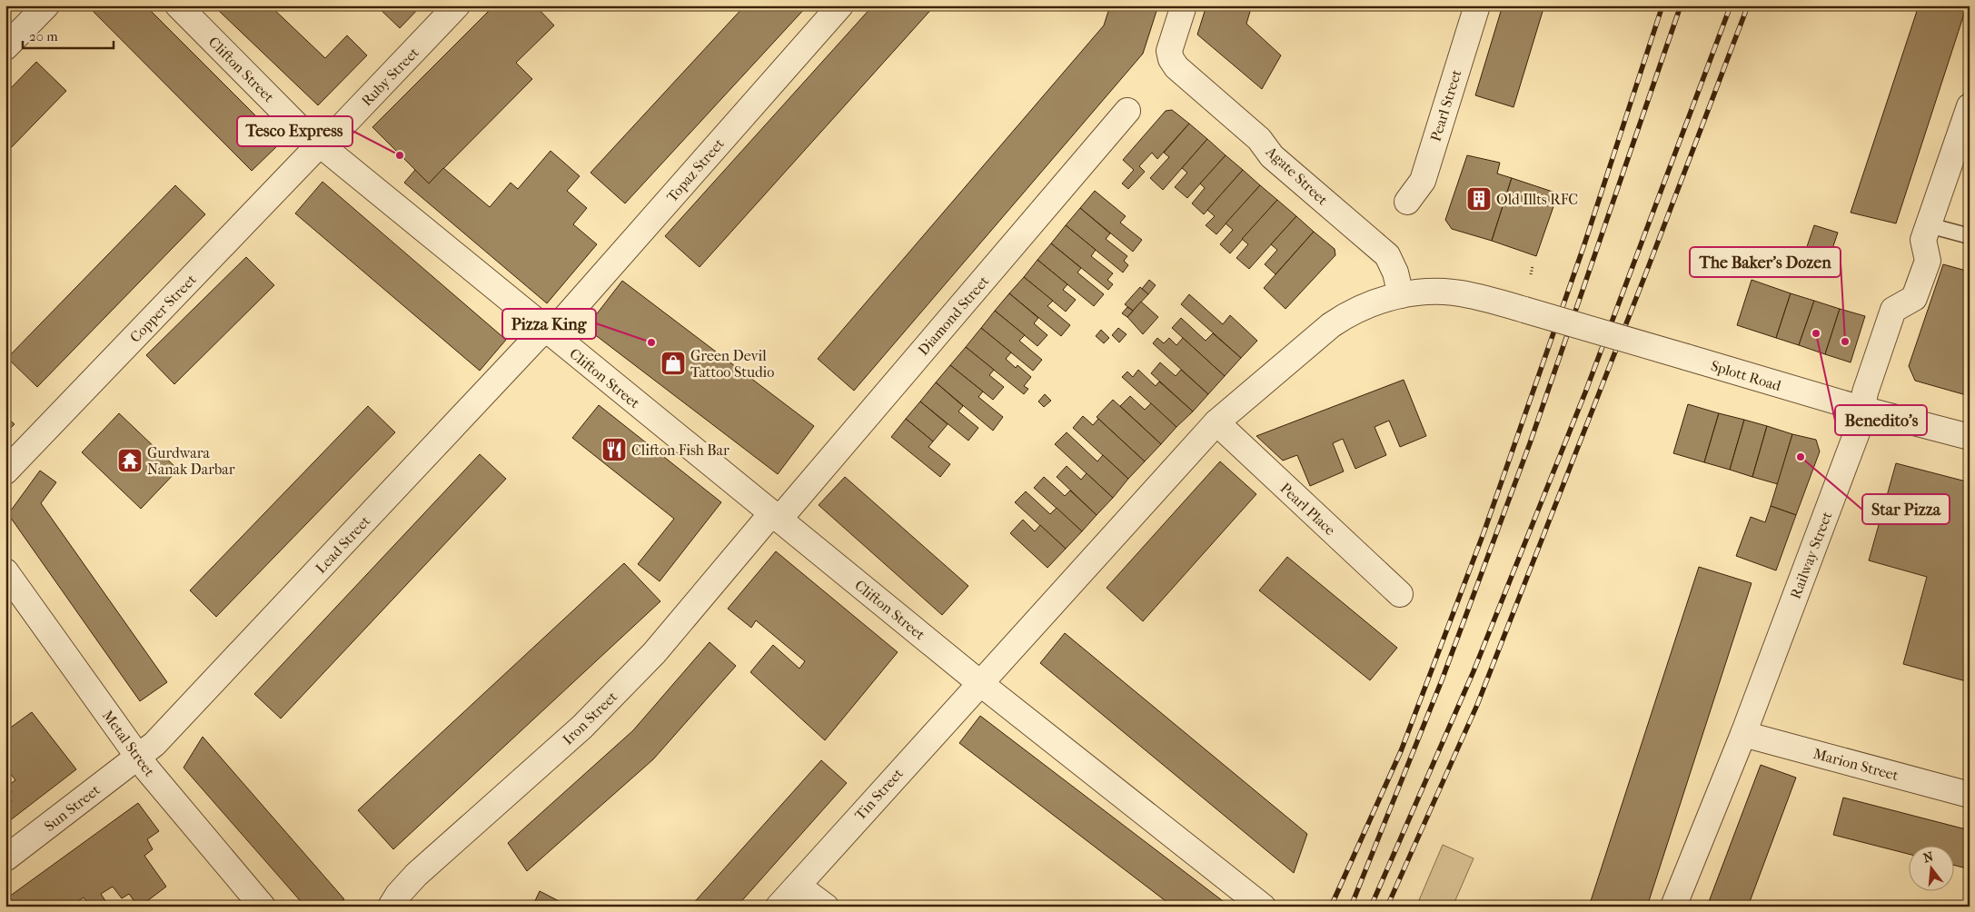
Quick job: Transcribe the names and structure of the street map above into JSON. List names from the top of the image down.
{
  "streets": {
    "street": [
      "Clifton Street",
      "Ruby Street",
      "Pearl Street",
      "Topaz Street",
      "Agate Street",
      "Copper Street",
      "Diamond Street",
      "Splott Road",
      "Pearl Place",
      "Lead Street",
      "Railway Street",
      "Iron Street",
      "Metal Street",
      "Marion Street",
      "Tin Street",
      "Sun Street"
    ]
  },
  "crossings": [
    ["Clifton Street", "Ruby Street"],
    ["Clifton Street", "Topaz Street"],
    ["Clifton Street", "Copper Street"],
    ["Clifton Street", "Diamond Street"],
    ["Clifton Street", "Lead Street"],
    ["Clifton Street", "Iron Street"],
    ["Clifton Street", "Tin Street"],
    ["Ruby Street", "Copper Street"],
    ["Topaz Street", "Lead Street"],
    ["Agate Street", "Splott Road"],
    ["Diamond Street", "Iron Street"],
    ["Splott Road", "Pearl Place"],
    ["Splott Road", "Railway Street"],
    ["Splott Road", "Tin Street"],
    ["Pearl Place", "Tin Street"],
    ["Lead Street", "Metal Street"],
    ["Lead Street", "Sun Street"],
    ["Railway Street", "Marion Street"],
    ["Metal Street", "Sun Street"]
  ],
  "places": {
    "other": [
      "Tesco Express",
      "Benedito's",
      "The Baker's Dozen",
      "Pizza King",
      "Star Pizza"
    ],
    "building": ["Old Illts RFC"],
    "shop": ["Green Devil Tattoo Studio"],
    "restaurant": ["Clifton Fish Bar"],
    "temple": ["Gurdwara Nanak Darbar"]
  },
  "scale_bar": "20 m",
  "north": "top"
}
